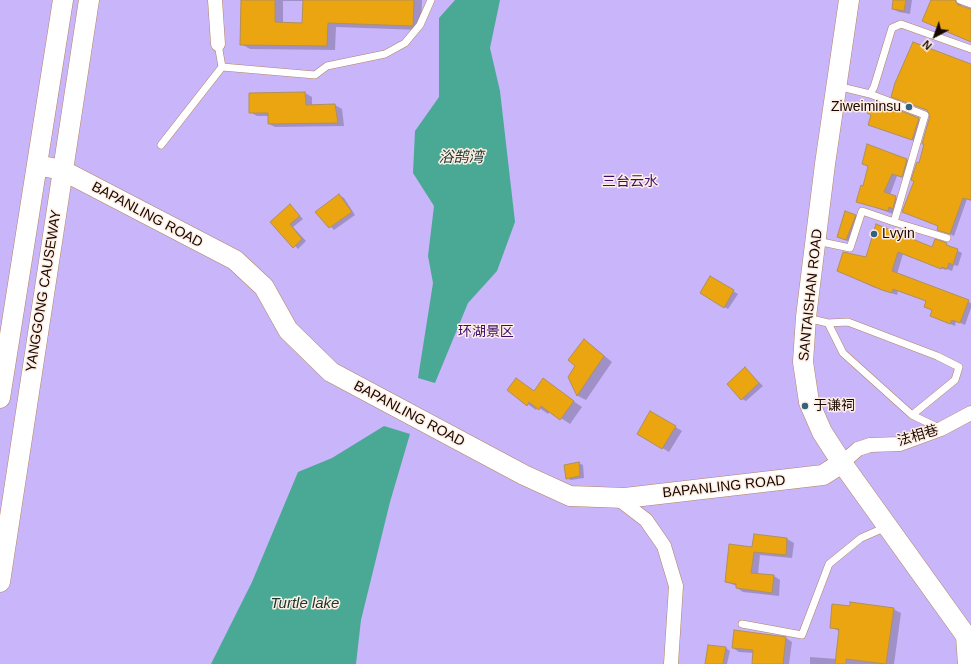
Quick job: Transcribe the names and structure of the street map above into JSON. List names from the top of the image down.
{
  "streets": {
    "street": [
      "BAPANLING ROAD",
      "YANGGONG CAUSEWAY",
      "SANTAISHAN ROAD",
      "法相巷"
    ]
  },
  "crossings": [
    ["BAPANLING ROAD", "YANGGONG CAUSEWAY"],
    ["BAPANLING ROAD", "SANTAISHAN ROAD"],
    ["BAPANLING ROAD", "法相巷"],
    ["SANTAISHAN ROAD", "法相巷"]
  ],
  "water": ["浴鹄湾", "Turtle lake"],
  "parks": ["三台云水", "环湖景区"],
  "places": ["Ziweiminsu", "Lvyin", "于谦祠"],
  "north": "bottom left"
}
